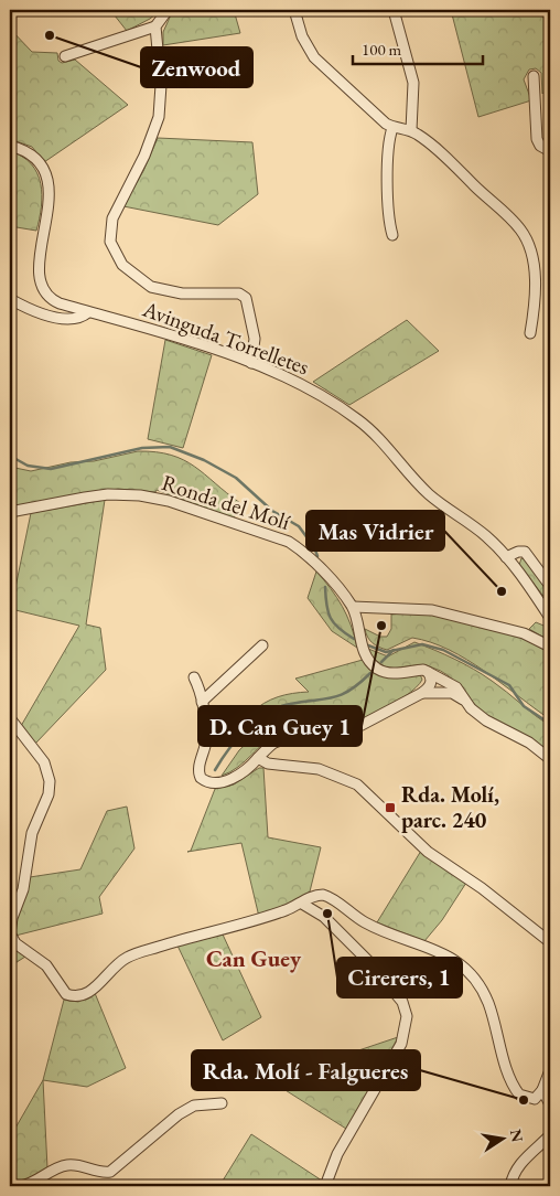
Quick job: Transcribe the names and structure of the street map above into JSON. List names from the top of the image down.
{
  "streets": {
    "street": ["Avinguda Torrelletes", "Ronda del Molí"]
  },
  "districts": ["Can Guey"],
  "places": {
    "other": [
      "Zenwood",
      "Mas Vidrier",
      "D. Can Guey 1",
      "Cirerers, 1",
      "Rda. Molí - Falgueres"
    ],
    "transit": ["Rda. Molí, parc. 240"]
  },
  "scale_bar": "100 m",
  "north": "right"
}
